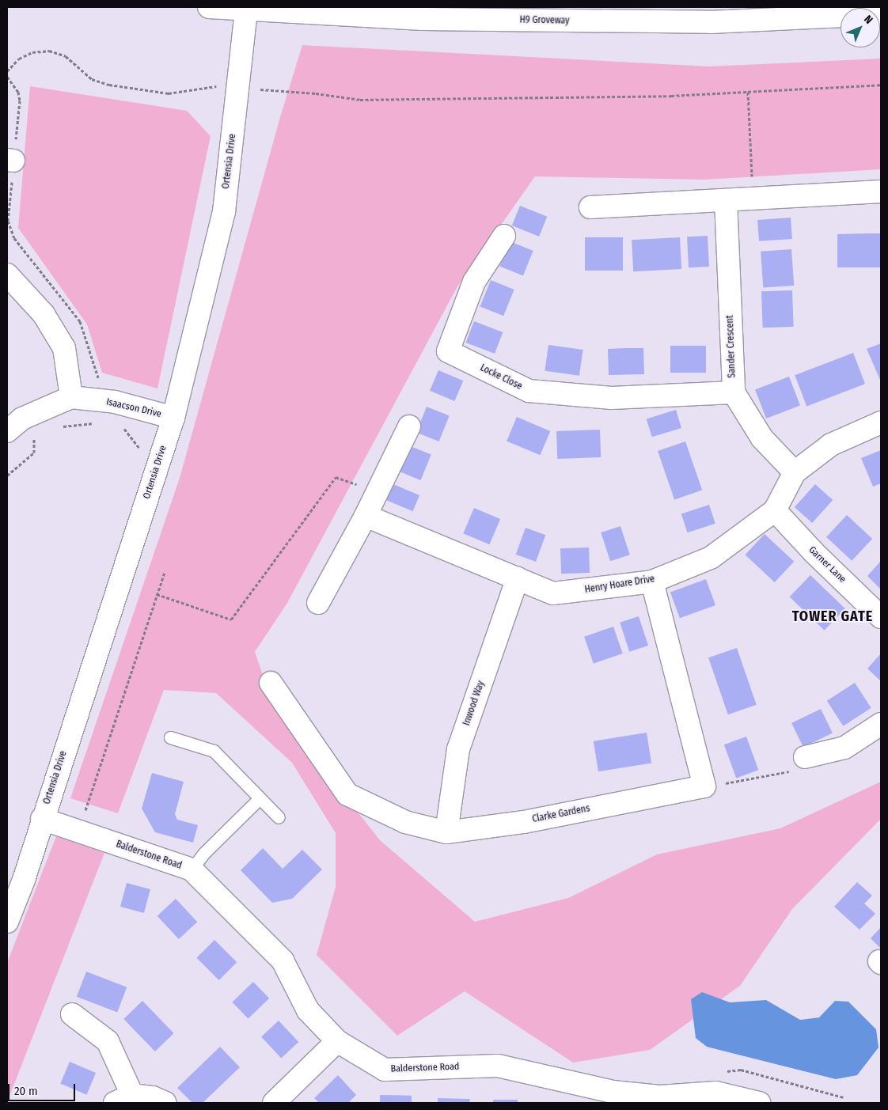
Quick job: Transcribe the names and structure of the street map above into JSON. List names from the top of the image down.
{
  "streets": {
    "street": [
      "H9 Groveway",
      "Ortensia Drive",
      "Sander Crescent",
      "Locke Close",
      "Isaacson Drive",
      "Garner Lane",
      "Henry Hoare Drive",
      "Inwood Way",
      "Clarke Gardens",
      "Balderstone Road"
    ]
  },
  "crossings": [
    ["H9 Groveway", "Ortensia Drive"],
    ["Ortensia Drive", "Isaacson Drive"],
    ["Ortensia Drive", "Balderstone Road"],
    ["Sander Crescent", "Locke Close"],
    ["Sander Crescent", "Henry Hoare Drive"],
    ["Garner Lane", "Henry Hoare Drive"],
    ["Henry Hoare Drive", "Inwood Way"],
    ["Henry Hoare Drive", "Clarke Gardens"],
    ["Inwood Way", "Clarke Gardens"]
  ],
  "districts": ["TOWER GATE"],
  "scale_bar": "20 m",
  "north": "top right"
}
